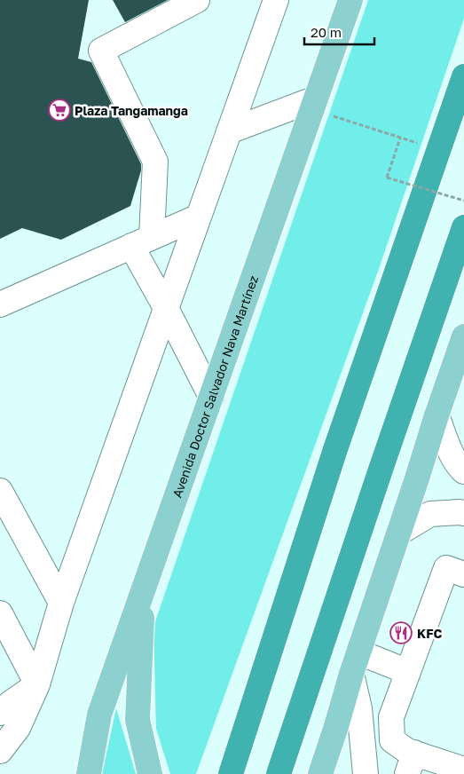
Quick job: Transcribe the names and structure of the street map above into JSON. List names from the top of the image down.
{
  "streets": {
    "main road": ["Avenida Doctor Salvador Nava Martínez"]
  },
  "places": {
    "supermarket": ["Plaza Tangamanga"],
    "restaurant": ["KFC"]
  },
  "scale_bar": "20 m"
}
